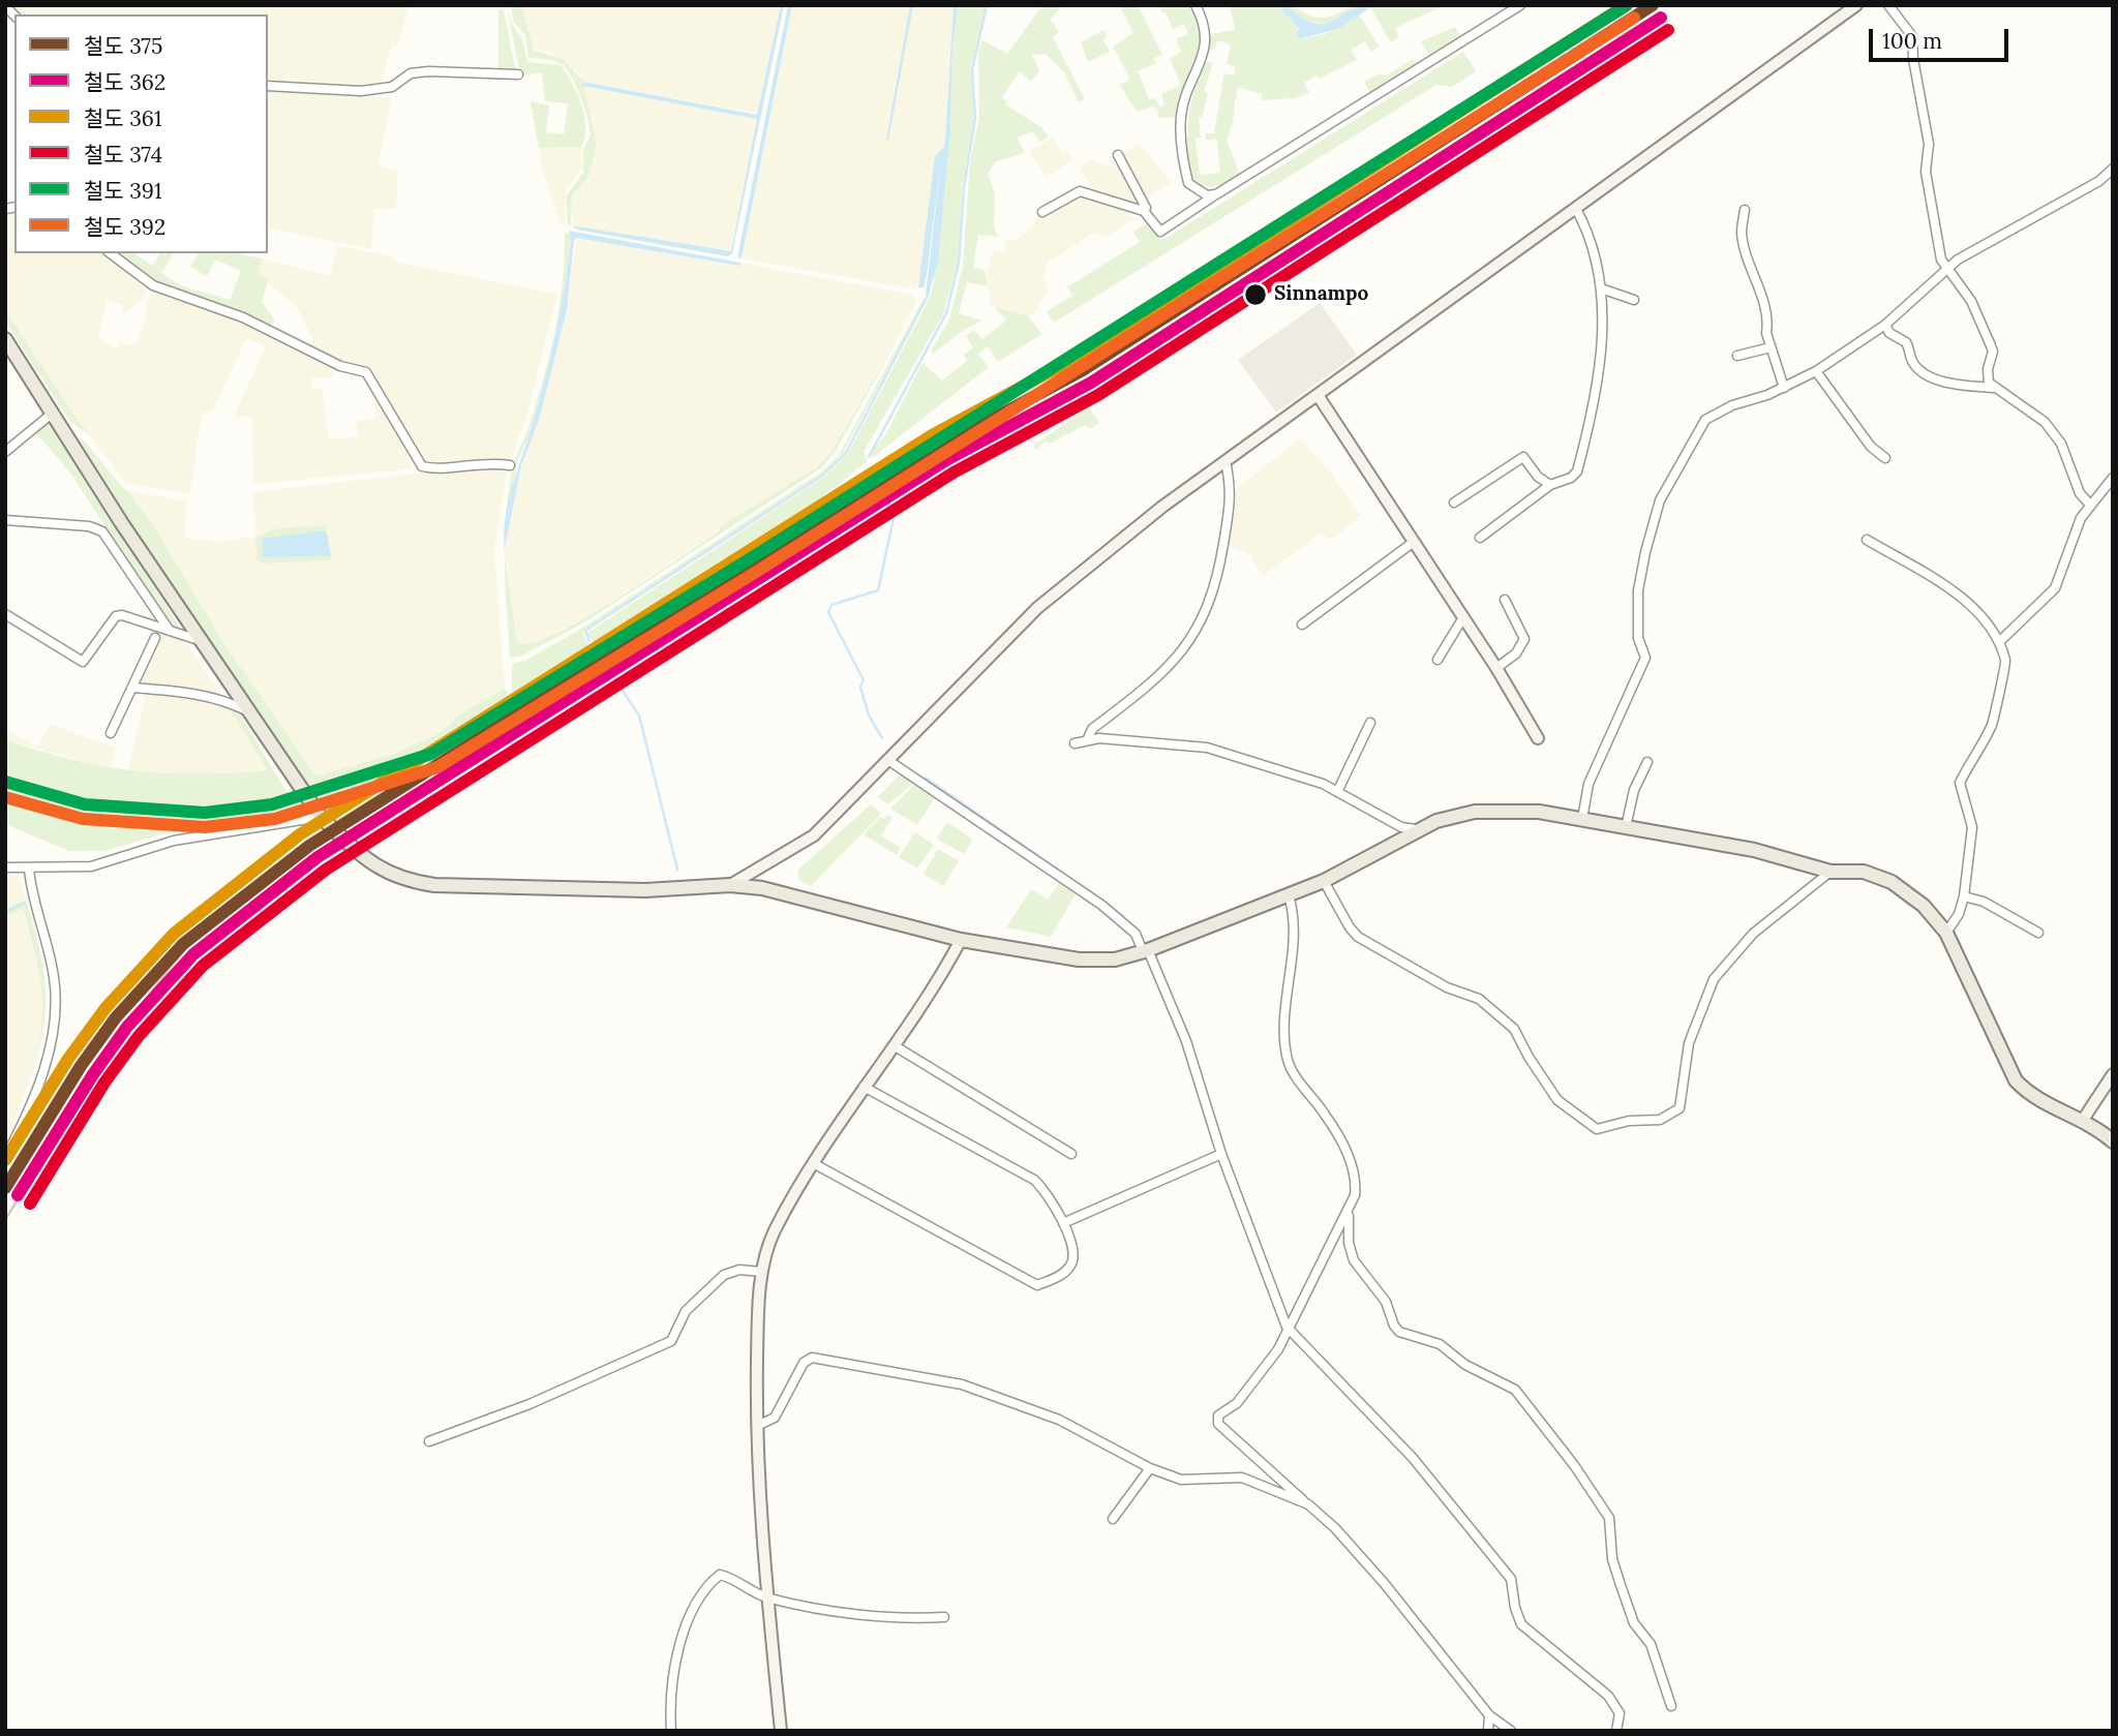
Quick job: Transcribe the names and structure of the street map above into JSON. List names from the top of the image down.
{
  "places": ["Sinnampo"],
  "lines": [
    "rail line 375",
    "rail line 361",
    "rail line 391",
    "rail line 362",
    "rail line 392",
    "rail line 374"
  ],
  "legend": [
    "철도 375",
    "철도 362",
    "철도 361",
    "철도 374",
    "철도 391",
    "철도 392"
  ],
  "scale_bar": "100 m"
}
